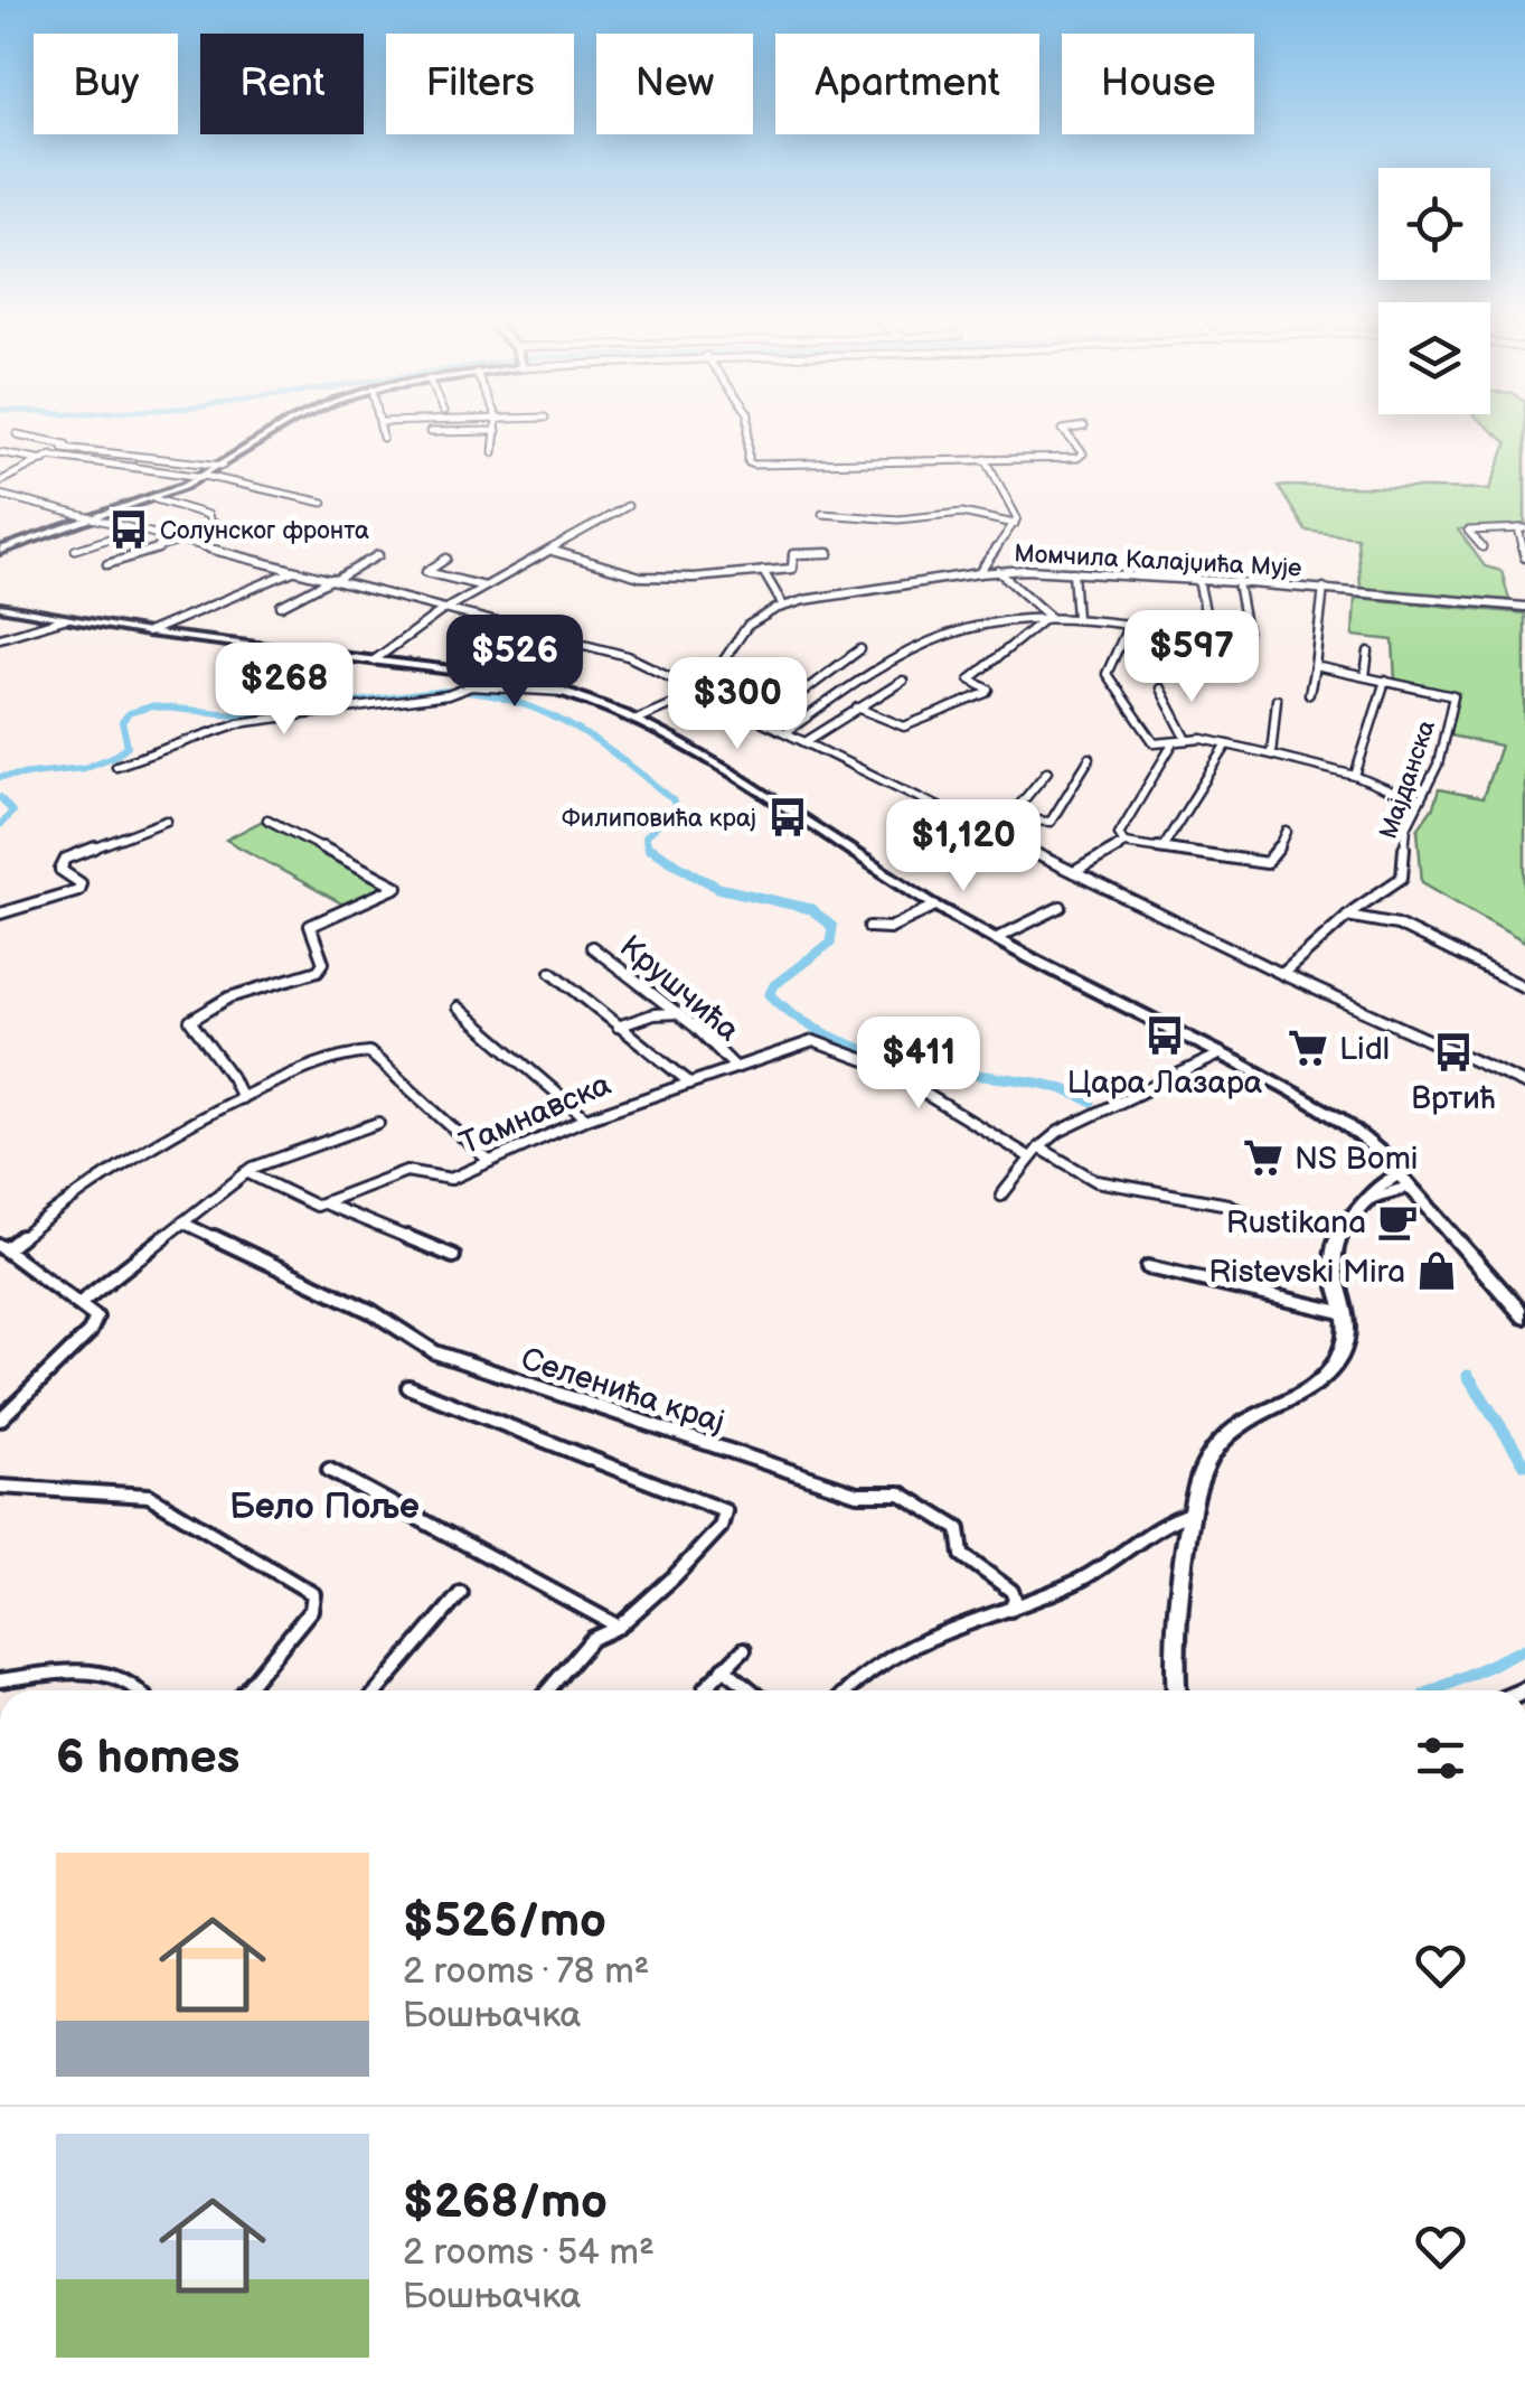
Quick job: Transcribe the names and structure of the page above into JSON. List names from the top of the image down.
{
  "streets": {
    "street": [
      "Момчила Калајџића Мује",
      "Мајданска",
      "Крушчића",
      "Тамнавска",
      "Селенића крај"
    ]
  },
  "crossings": [
    ["Крушчића", "Тамнавска"]
  ],
  "districts": ["Бело Поље"],
  "places": {
    "bus stop": [
      "Солунског фронта",
      "Филиповића крај",
      "Цара Лазара",
      "Вртић"
    ],
    "supermarket": ["Lidl", "NS Bomi"],
    "cafe": ["Rustikana"],
    "shop": ["Ristevski Mira"]
  },
  "page": {
    "chip": [
      "Buy",
      "Rent",
      "Filters",
      "New",
      "Apartment",
      "House"
    ],
    "price": [
      "$597",
      "$526",
      "$268",
      "$300",
      "$1,120",
      "$411"
    ],
    "heading": "6 homes",
    "list": [
      {
        "name": "$526/mo",
        "note": "2 rooms · 78 m² · Бошњачка"
      },
      {
        "name": "$268/mo",
        "note": "2 rooms · 54 m² · Бошњачка"
      }
    ]
  }
}
